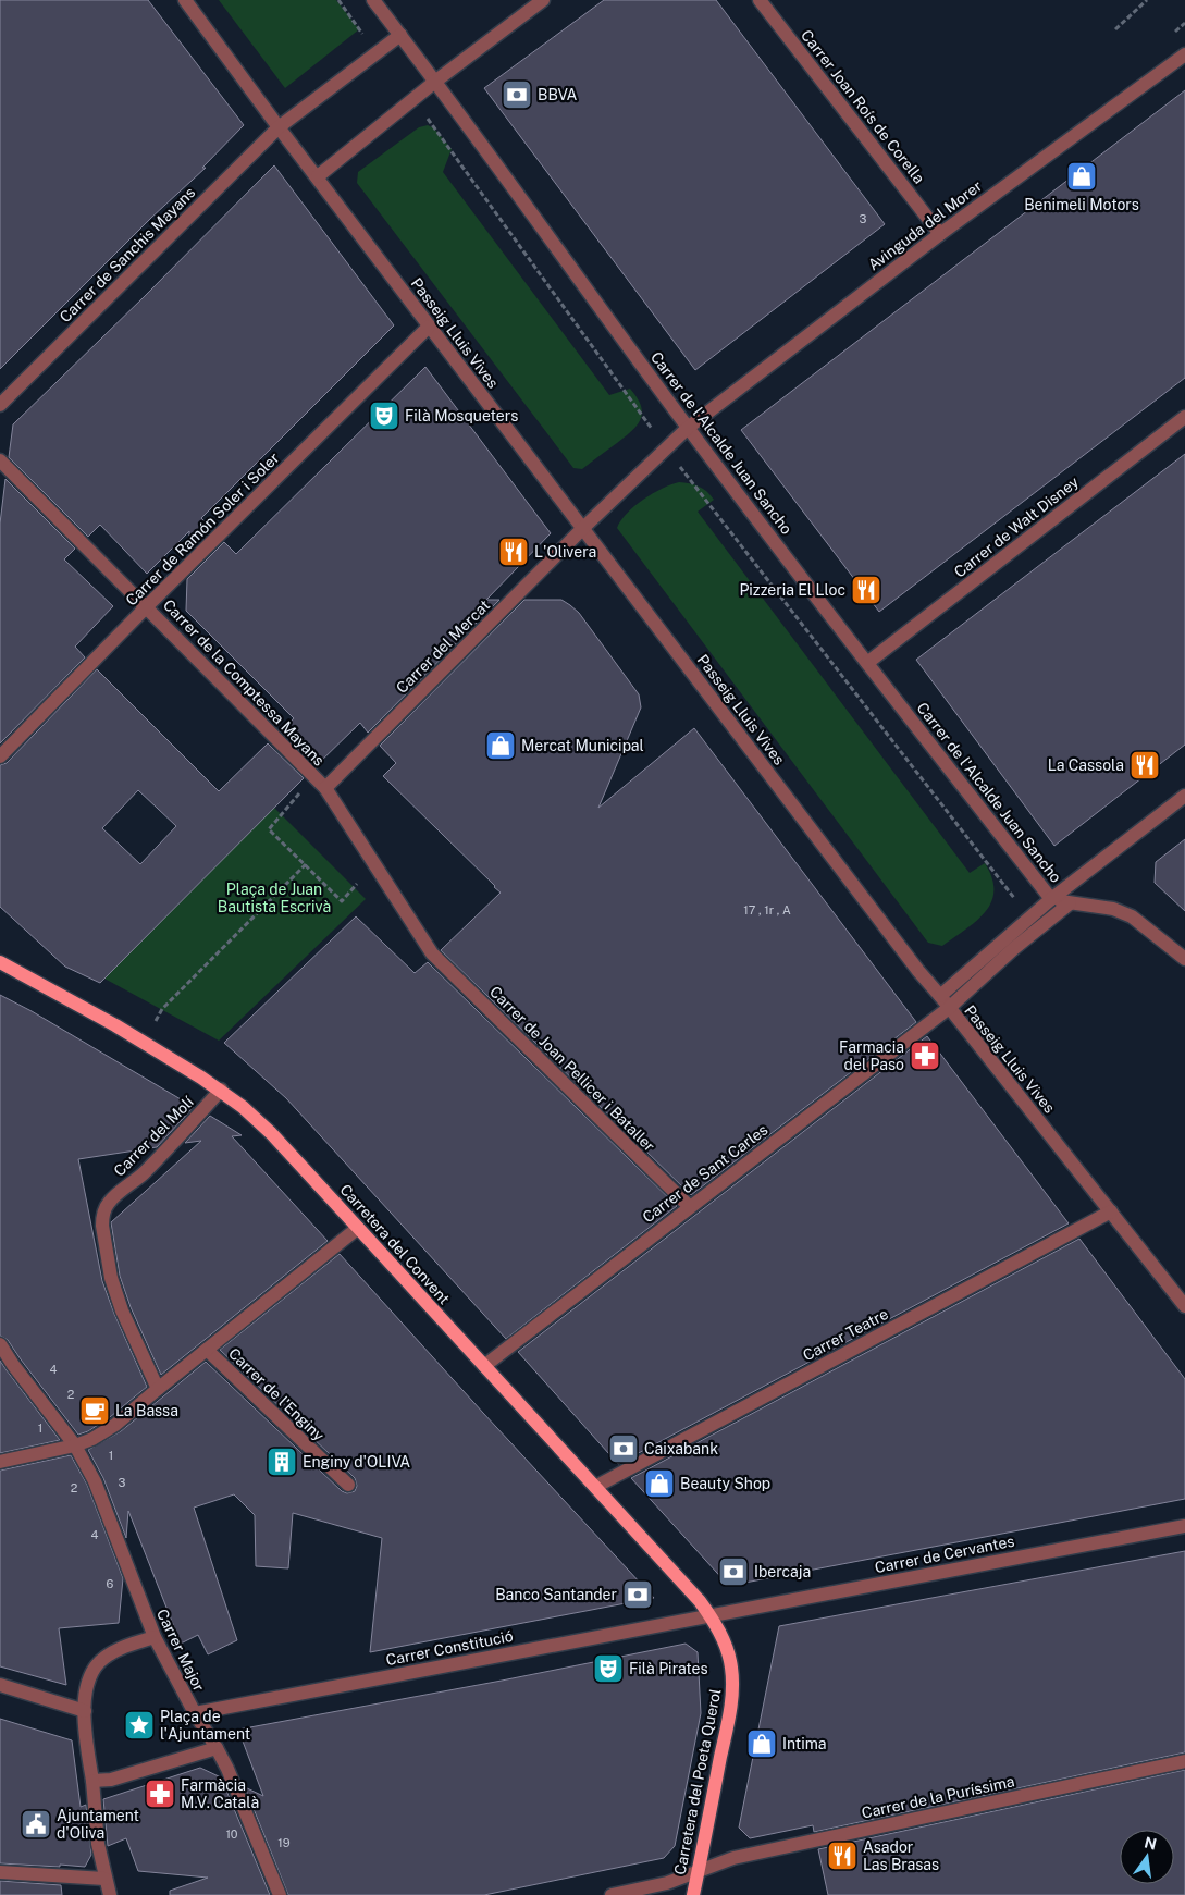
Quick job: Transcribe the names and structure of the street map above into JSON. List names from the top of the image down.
{
  "streets": {
    "main road": ["Carretera del Convent", "Carretera del Poeta Querol"],
    "street": [
      "Carrer Joan Roís de Corella",
      "Avinguda del Morer",
      "Carrer de Sanchis Mayans",
      "Passeig Lluis Vives",
      "Carrer de l'Alcalde Juan Sancho",
      "Carrer de Walt Disney",
      "Carrer de Ramón Soler i Soler",
      "Carrer del Mercat",
      "Carrer de la Comptessa Mayans",
      "Carrer de Joan Pellicer i Bataller",
      "Carrer del Molí",
      "Carrer de Sant Carles",
      "Carrer Teatre",
      "Carrer de l'Enginy",
      "Carrer de Cervantes",
      "Carrer Constitució",
      "Carrer Major",
      "Carrer de la Puríssima"
    ]
  },
  "crossings": [
    ["Carrer Joan Roís de Corella", "Avinguda del Morer"],
    ["Avinguda del Morer", "Passeig Lluis Vives"],
    ["Avinguda del Morer", "Carrer de l'Alcalde Juan Sancho"],
    ["Avinguda del Morer", "Carrer del Mercat"],
    ["Carrer de Sanchis Mayans", "Passeig Lluis Vives"],
    ["Carrer de Sanchis Mayans", "Carrer de l'Alcalde Juan Sancho"],
    ["Passeig Lluis Vives", "Carrer de Ramón Soler i Soler"],
    ["Passeig Lluis Vives", "Carrer del Mercat"],
    ["Passeig Lluis Vives", "Carrer de Sant Carles"],
    ["Passeig Lluis Vives", "Carrer Teatre"],
    ["Carrer de l'Alcalde Juan Sancho", "Carrer de Walt Disney"],
    ["Carrer de Ramón Soler i Soler", "Carrer de la Comptessa Mayans"],
    ["Carrer del Mercat", "Carrer de la Comptessa Mayans"],
    ["Carrer de la Comptessa Mayans", "Carrer de Joan Pellicer i Bataller"],
    ["Carrer de Joan Pellicer i Bataller", "Carrer de Sant Carles"],
    ["Carrer del Molí", "Carretera del Convent"],
    ["Carrer del Molí", "Carrer de l'Enginy"],
    ["Carrer de Sant Carles", "Carretera del Convent"],
    ["Carretera del Convent", "Carrer Teatre"],
    ["Carretera del Convent", "Carrer de l'Enginy"],
    ["Carretera del Convent", "Carrer de Cervantes"],
    ["Carretera del Convent", "Carrer Constitució"],
    ["Carretera del Convent", "Carretera del Poeta Querol"],
    ["Carrer de l'Enginy", "Carrer Major"],
    ["Carrer de Cervantes", "Carrer Constitució"],
    ["Carrer de Cervantes", "Carretera del Poeta Querol"],
    ["Carrer Constitució", "Carrer Major"],
    ["Carrer Constitució", "Carretera del Poeta Querol"],
    ["Carretera del Poeta Querol", "Carrer de la Puríssima"]
  ],
  "parks": ["Plaça de Juan Bautista Escrivà"],
  "places": {
    "bank": [
      "BBVA",
      "Caixabank",
      "Ibercaja",
      "Banco Santander"
    ],
    "shop": [
      "Benimeli Motors",
      "Mercat Municipal",
      "Beauty Shop",
      "Intima"
    ],
    "theatre": ["Filà Mosqueters", "Filà Pirates"],
    "restaurant": [
      "L'Olivera",
      "Pizzeria El Lloc",
      "La Cassola",
      "Asador Las Brasas"
    ],
    "pharmacy": ["Farmacia del Paso", "Farmàcia M.V. Català"],
    "cafe": ["La Bassa"],
    "building": ["Enginy d'OLIVA"],
    "place": ["Plaça de l'Ajuntament"],
    "public building": ["Ajuntament d'Oliva"]
  },
  "house_numbers": [
    "3",
    "17 , 1r , A",
    "4",
    "2",
    "1",
    "1",
    "3",
    "2",
    "4",
    "6",
    "10",
    "19"
  ],
  "north": "top"
}
